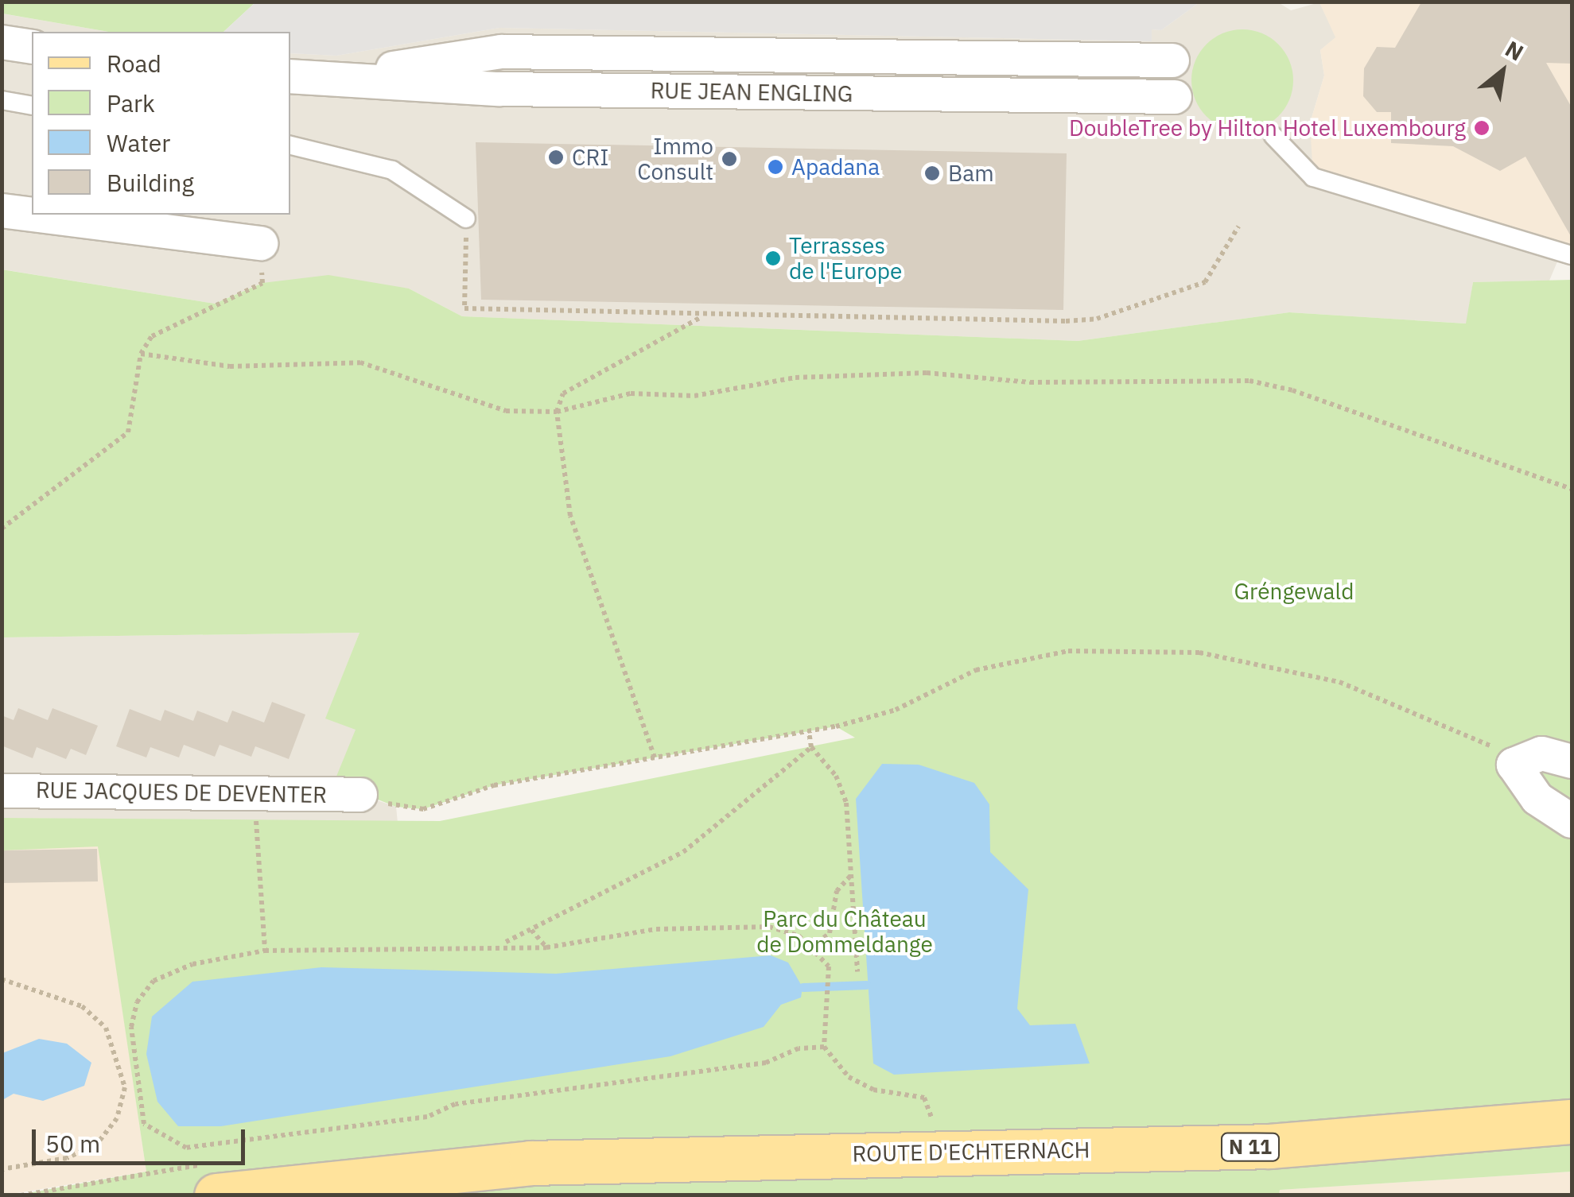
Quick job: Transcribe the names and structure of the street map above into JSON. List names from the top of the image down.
{
  "streets": {
    "main road": ["N 11", "ROUTE D'ECHTERNACH"],
    "street": ["RUE JEAN ENGLING", "RUE JACQUES DE DEVENTER"]
  },
  "parks": ["Gréngewald", "Parc du Château de Dommeldange"],
  "places": [
    "DoubleTree by Hilton Hotel Luxembourg",
    "CRI",
    "Immo Consult",
    "Apadana",
    "Bam",
    "Terrasses de l'Europe"
  ],
  "legend": [
    "Road",
    "Park",
    "Water",
    "Building"
  ],
  "scale_bar": "50 m",
  "north": "top right"
}
